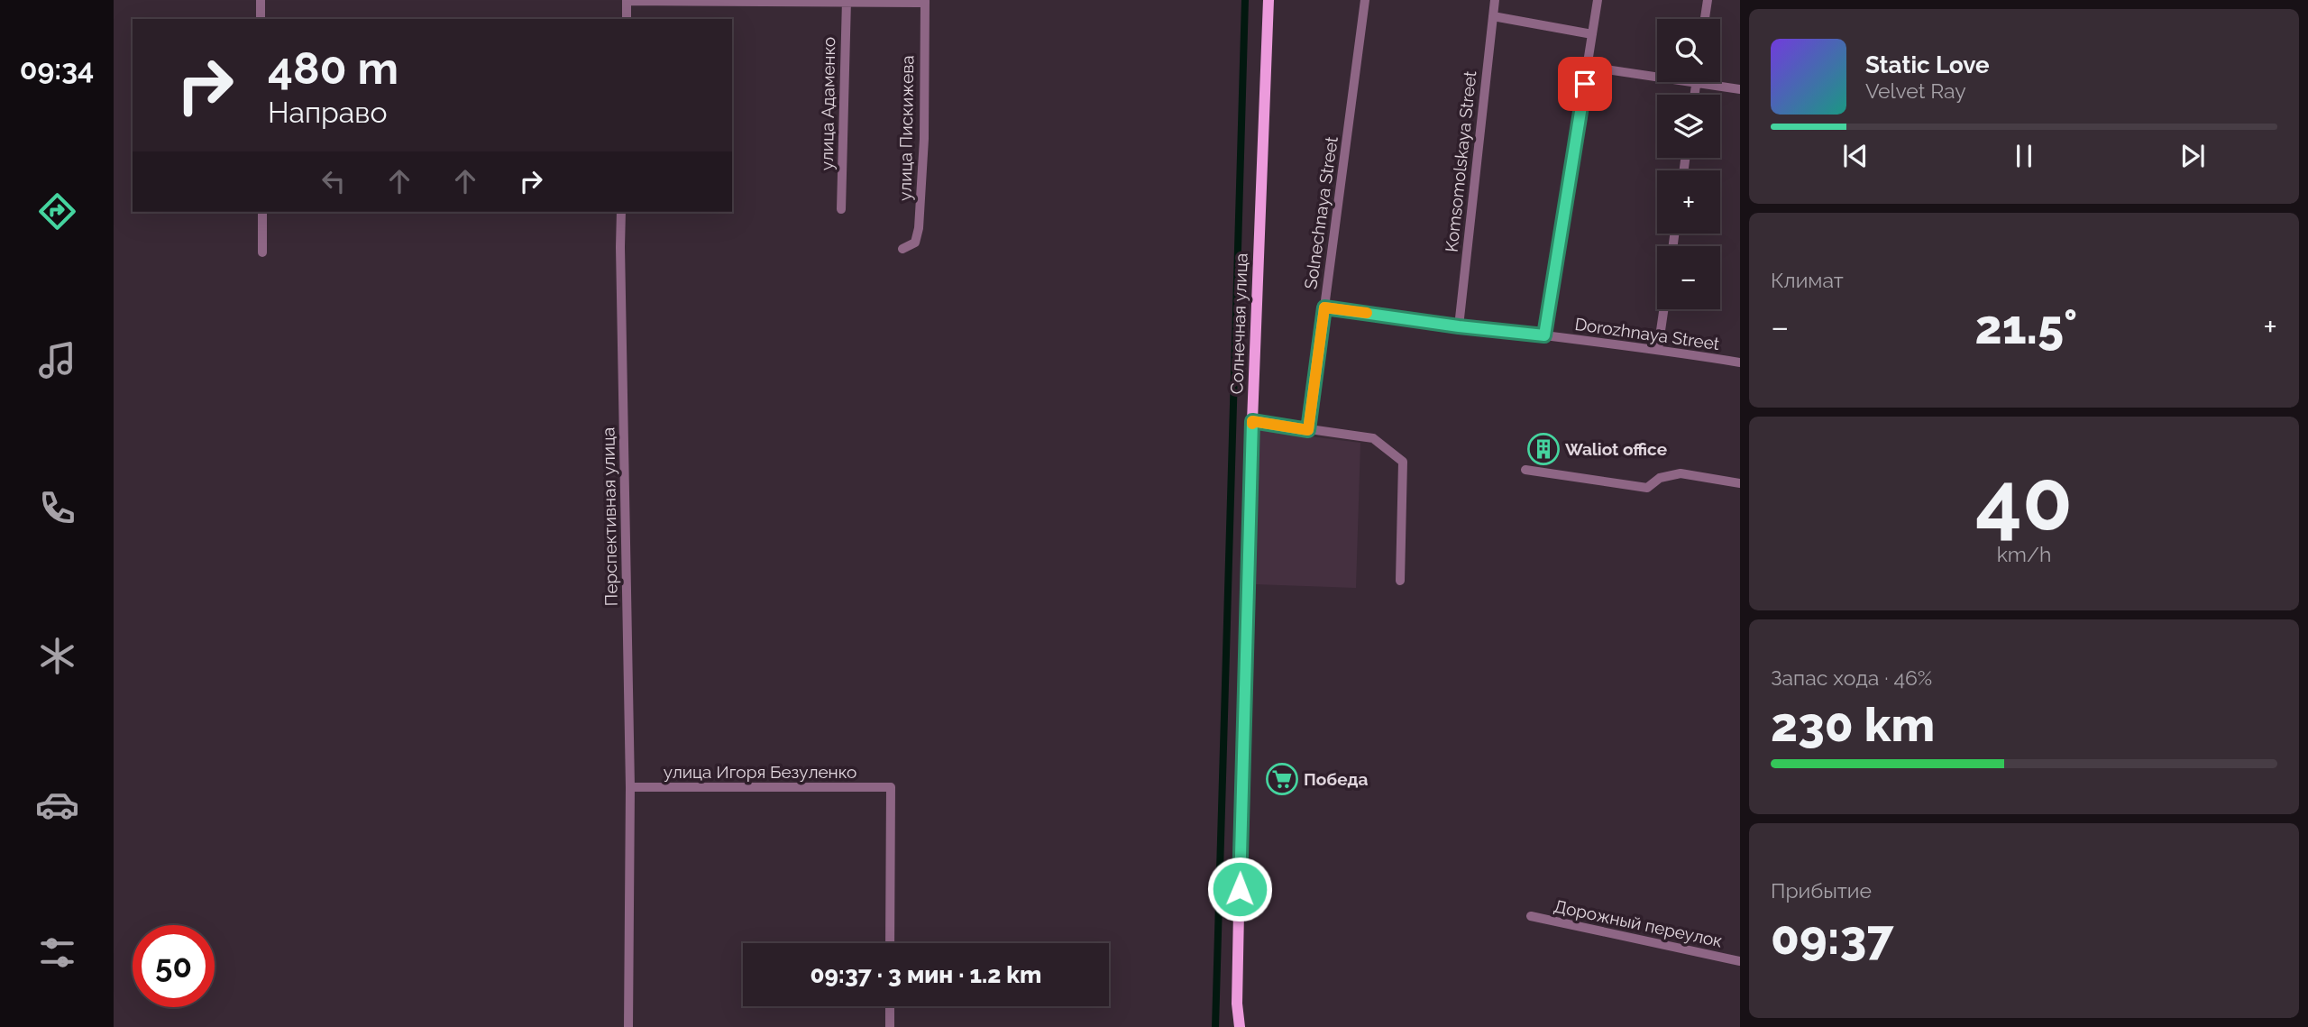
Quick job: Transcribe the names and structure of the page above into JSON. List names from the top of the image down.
{
  "streets": {
    "main road": ["Солнечная улица"],
    "street": [
      "улица Адаменко",
      "улица Пискижева",
      "Komsomolskaya Street",
      "Solnechnaya Street",
      "Dorozhnaya Street",
      "Перспективная улица",
      "улица Игоря Безуленко",
      "Дорожный переулок"
    ]
  },
  "crossings": [
    ["Komsomolskaya Street", "Dorozhnaya Street"],
    ["Solnechnaya Street", "Dorozhnaya Street"],
    ["Перспективная улица", "улица Игоря Безуленко"]
  ],
  "places": {
    "building": ["Waliot office"],
    "supermarket": ["Победа"]
  },
  "page": {
    "tabs": "09:34",
    "map_buttons": ["+", "−"],
    "turn": ["480 m", "Направо"],
    "song": ["Static Love", "Velvet Ray"],
    "tile": [
      "Климат",
      ["40", "km/h"],
      ["Запас хода · 46%", "230 km"],
      ["Прибытие", "09:37"]
    ],
    "heat": ["−", "21.5°", "+"],
    "limit": "50",
    "trip": "09:37 · 3 мин · 1.2 km"
  }
}
